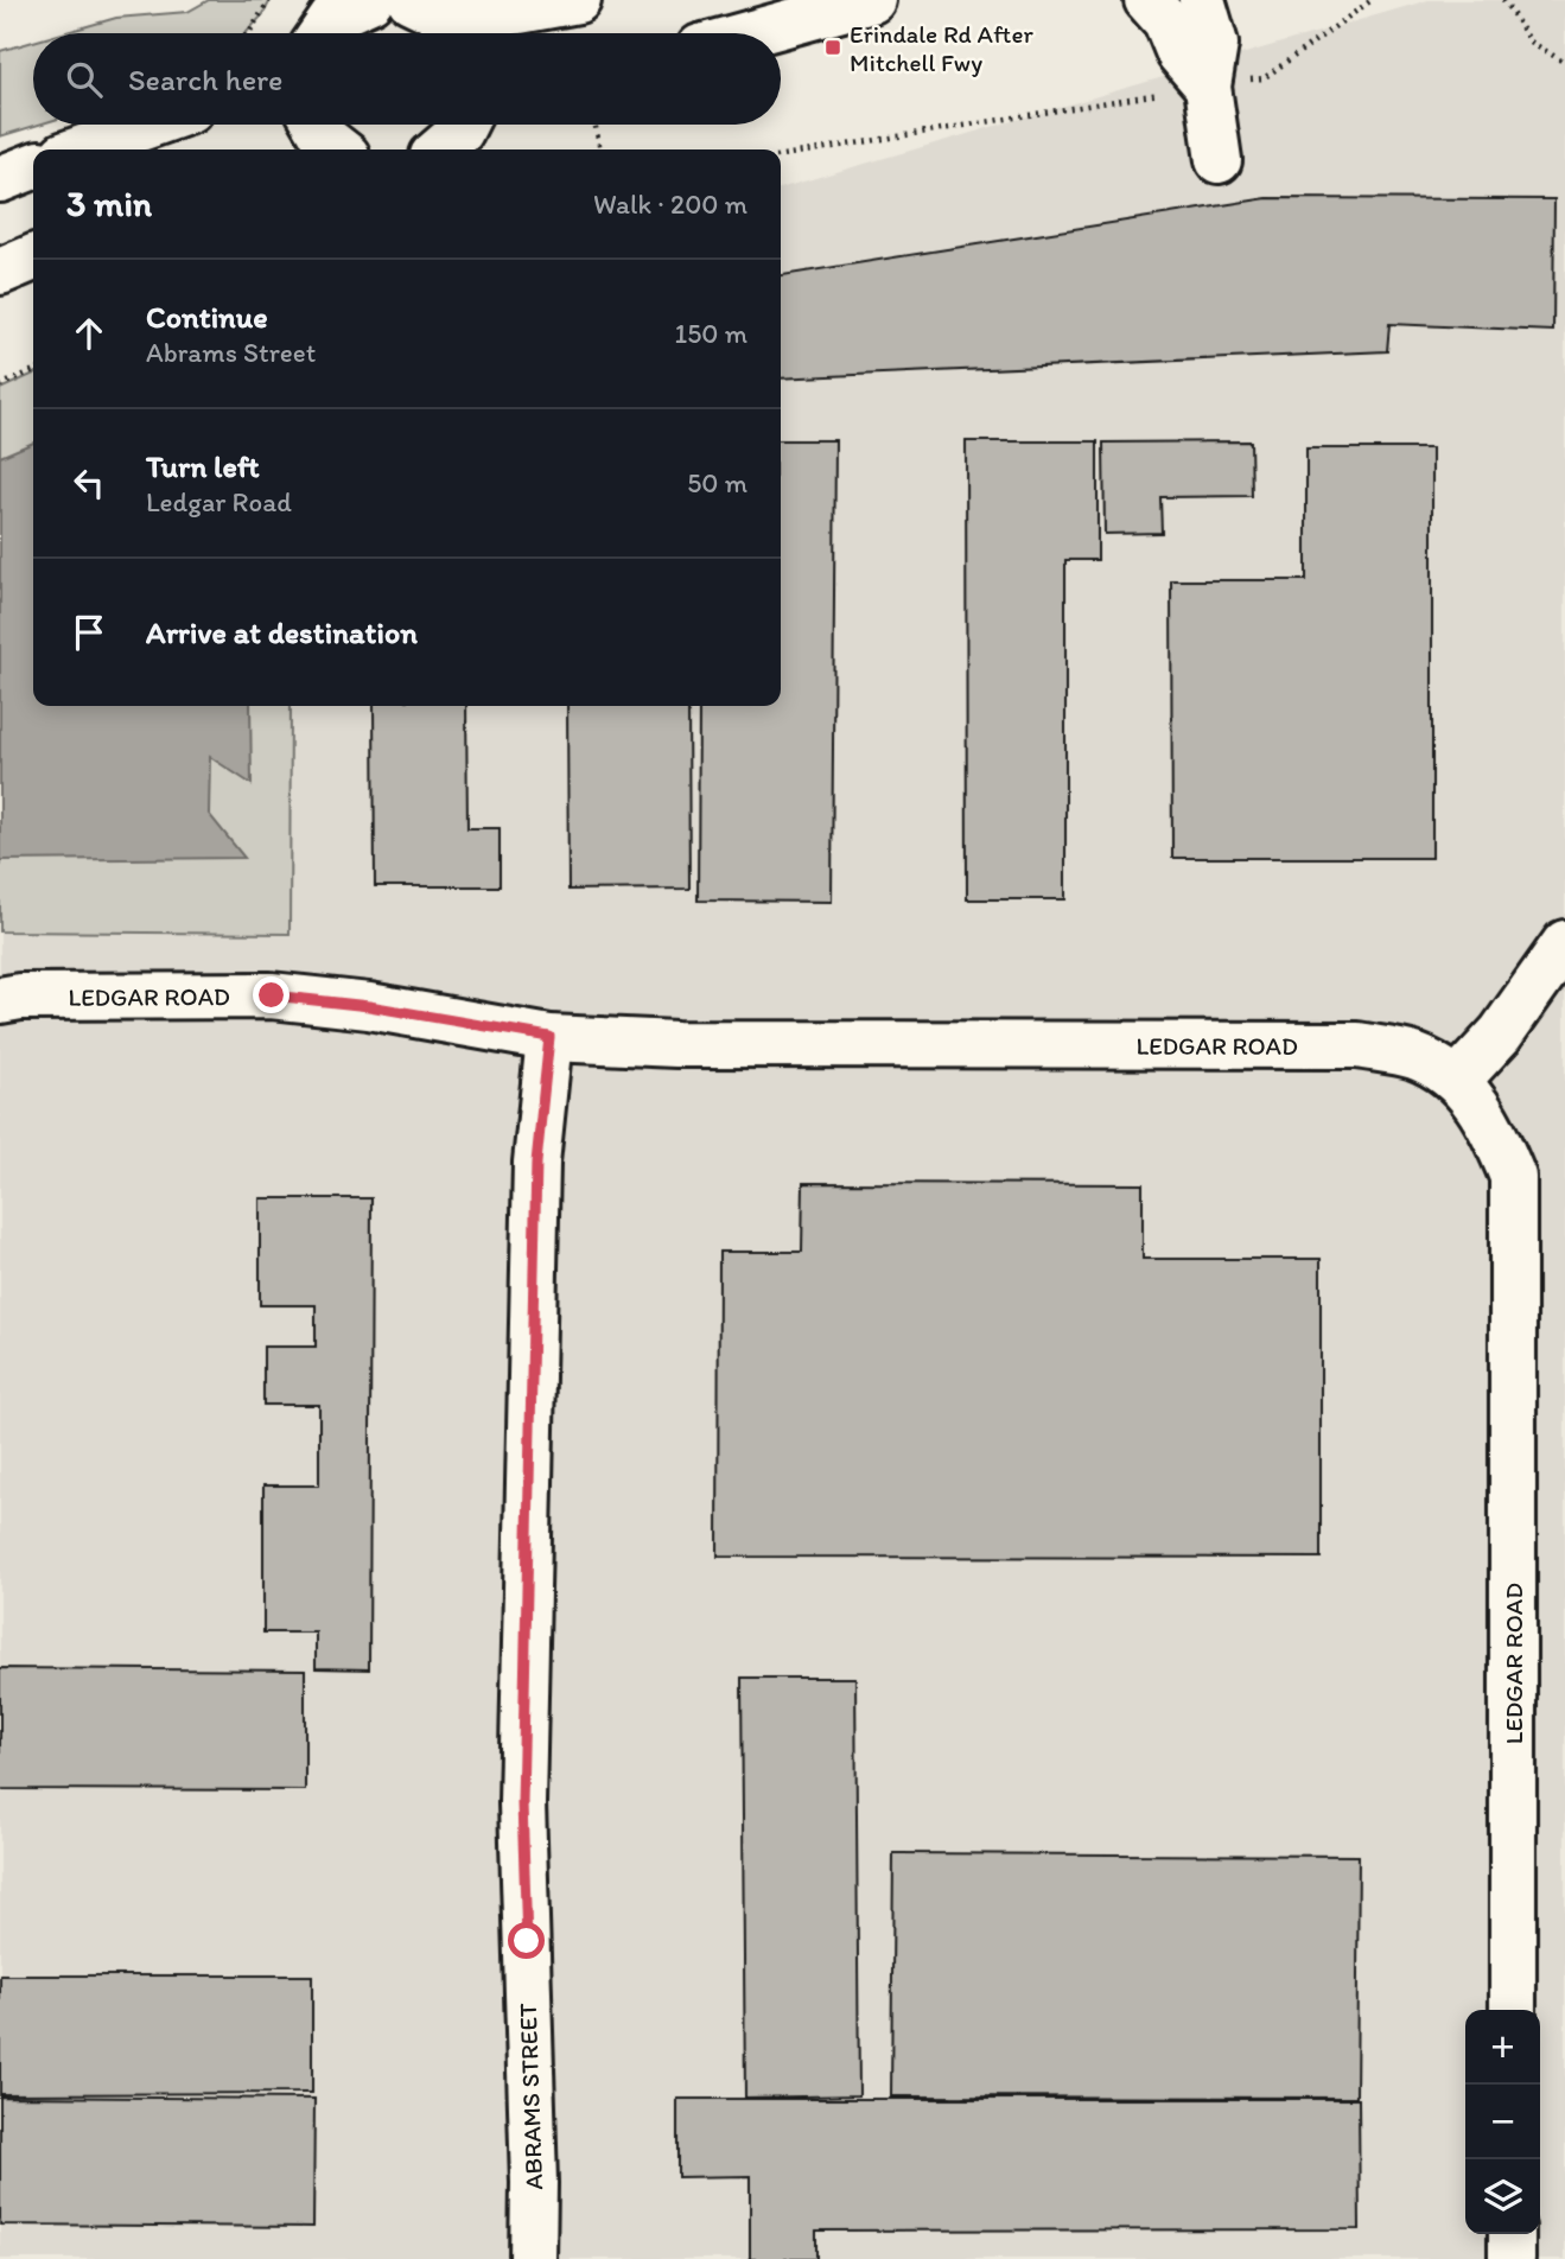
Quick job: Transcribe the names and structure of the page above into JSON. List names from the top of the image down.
{
  "streets": {
    "street": ["LEDGAR ROAD", "ABRAMS STREET"]
  },
  "crossings": [
    ["LEDGAR ROAD", "ABRAMS STREET"]
  ],
  "places": {
    "transit": ["Erindale Rd After Mitchell Fwy"]
  },
  "page": {
    "search": "Search here",
    "heading": ["3 min", "Walk · 200 m"],
    "list": [
      ["Continue", "Abrams Street", "150 m"],
      ["Turn left", "Ledgar Road", "50 m"],
      "Arrive at destination"
    ],
    "map_buttons": ["+", "−"]
  }
}
